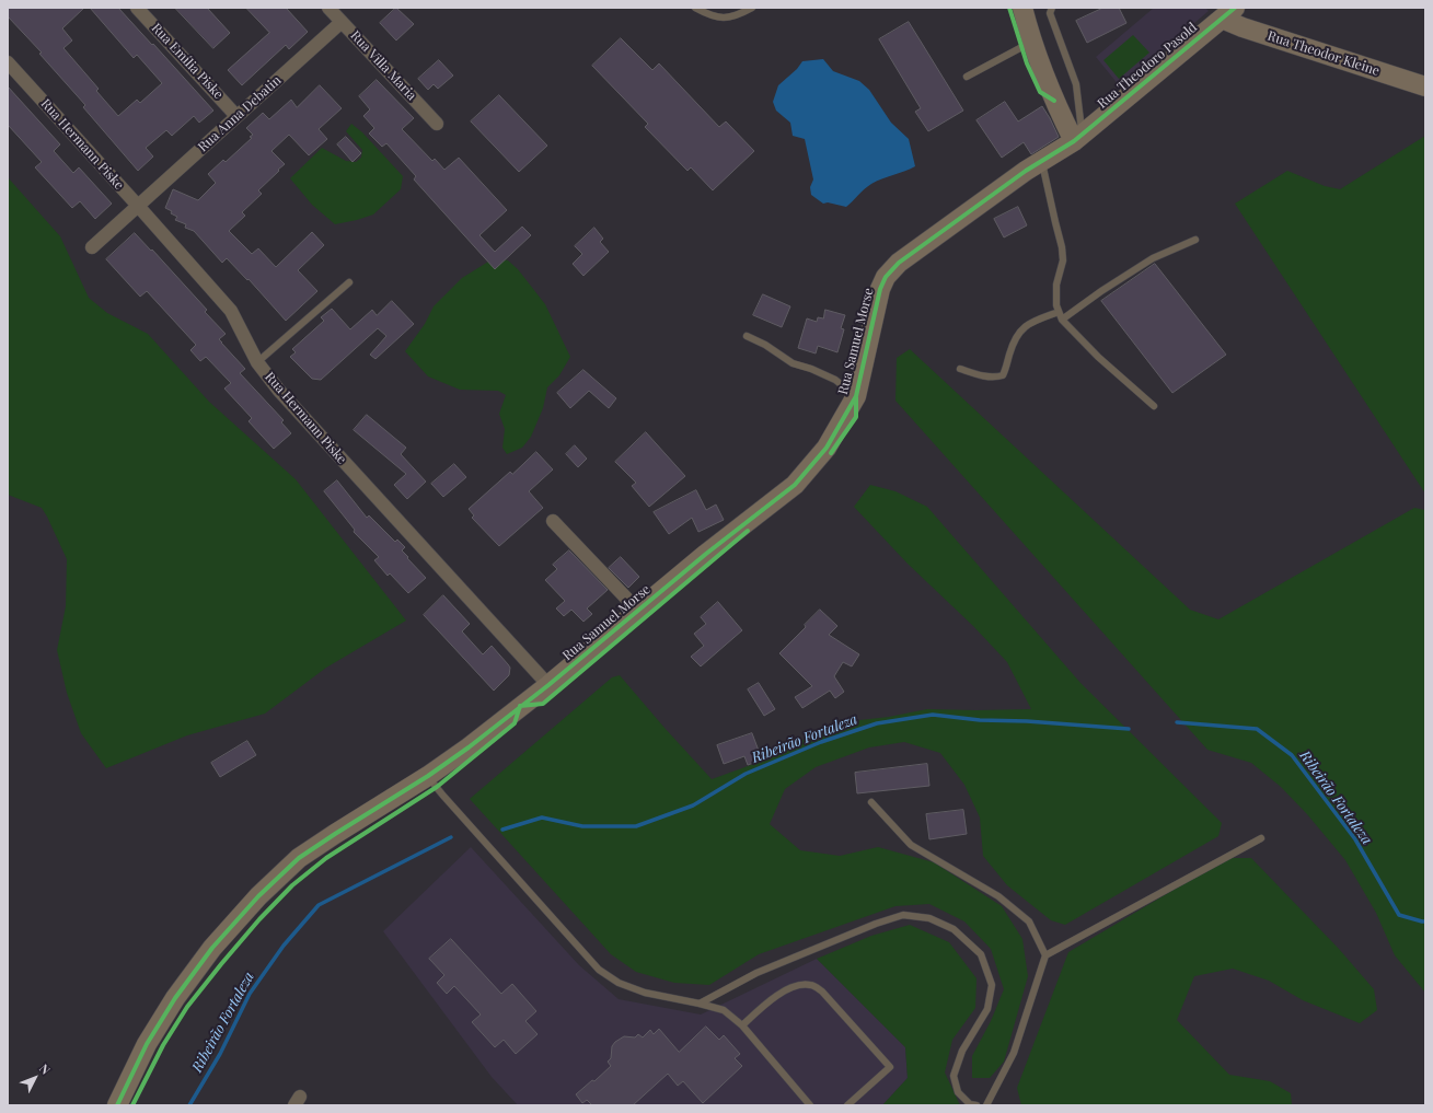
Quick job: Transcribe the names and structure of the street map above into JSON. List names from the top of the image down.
{
  "streets": {
    "street": [
      "Rua Theodor Kleine",
      "Rua Emília Piske",
      "Rua Villa Maria",
      "Rua Theodoro Pasold",
      "Rua Anna Debatin",
      "Rua Hermann Piske",
      "Rua Samuel Morse"
    ]
  },
  "crossings": [
    ["Rua Theodor Kleine", "Rua Theodoro Pasold"],
    ["Rua Emília Piske", "Rua Anna Debatin"],
    ["Rua Villa Maria", "Rua Anna Debatin"],
    ["Rua Theodoro Pasold", "Rua Samuel Morse"],
    ["Rua Anna Debatin", "Rua Hermann Piske"],
    ["Rua Hermann Piske", "Rua Samuel Morse"]
  ],
  "water": ["Ribeirão Fortaleza"],
  "north": "top right"
}
